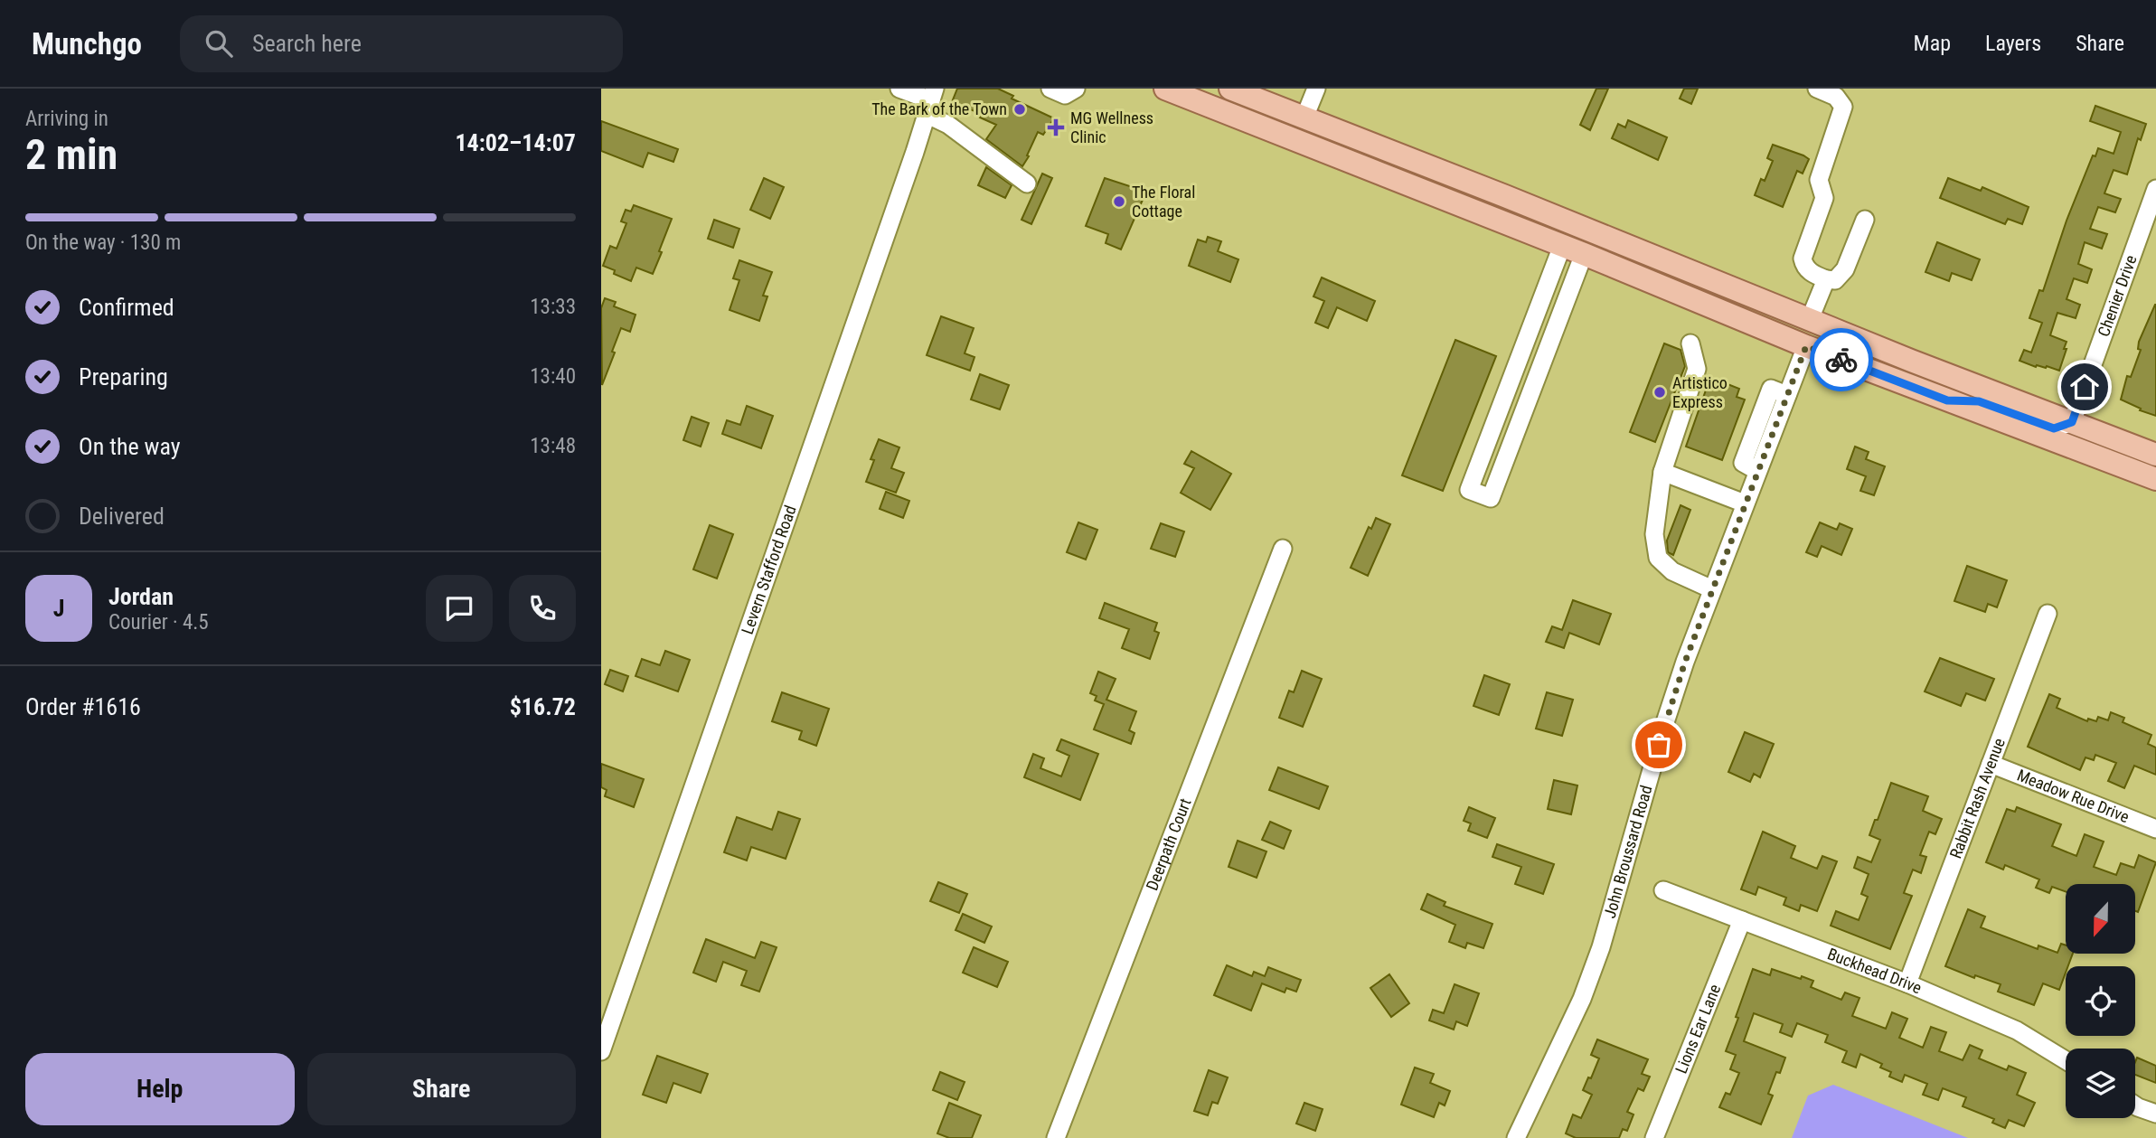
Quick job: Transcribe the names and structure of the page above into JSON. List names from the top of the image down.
{
  "streets": {
    "street": [
      "Chenier Drive",
      "Levern Stafford Road",
      "Meadow Rue Drive",
      "Rabbit Rash Avenue",
      "Deerpath Court",
      "John Broussard Road",
      "Buckhead Drive",
      "Lions Ear Lane"
    ]
  },
  "crossings": [
    ["Meadow Rue Drive", "Rabbit Rash Avenue"],
    ["Rabbit Rash Avenue", "Buckhead Drive"],
    ["Buckhead Drive", "Lions Ear Lane"]
  ],
  "places": {
    "other": ["The Bark of the Town", "The Floral Cottage", "Artistico Express"],
    "health": ["MG Wellness Clinic"]
  },
  "north": "bottom",
  "page": {
    "header": "Munchgo",
    "search": "Search here",
    "nav": ["Map", "Layers", "Share"],
    "heading": ["2 min", "Arriving in", "14:02–14:07"],
    "panel": [
      "Jordan",
      "Courier · 4.5",
      "Order #1616",
      "$16.72"
    ],
    "bar": "On the way · 130 m",
    "list": [
      ["Confirmed", "13:33"],
      ["Preparing", "13:40"],
      ["On the way", "13:48"],
      "Delivered"
    ],
    "round": "J",
    "buttons": ["Help", "Share"]
  }
}
